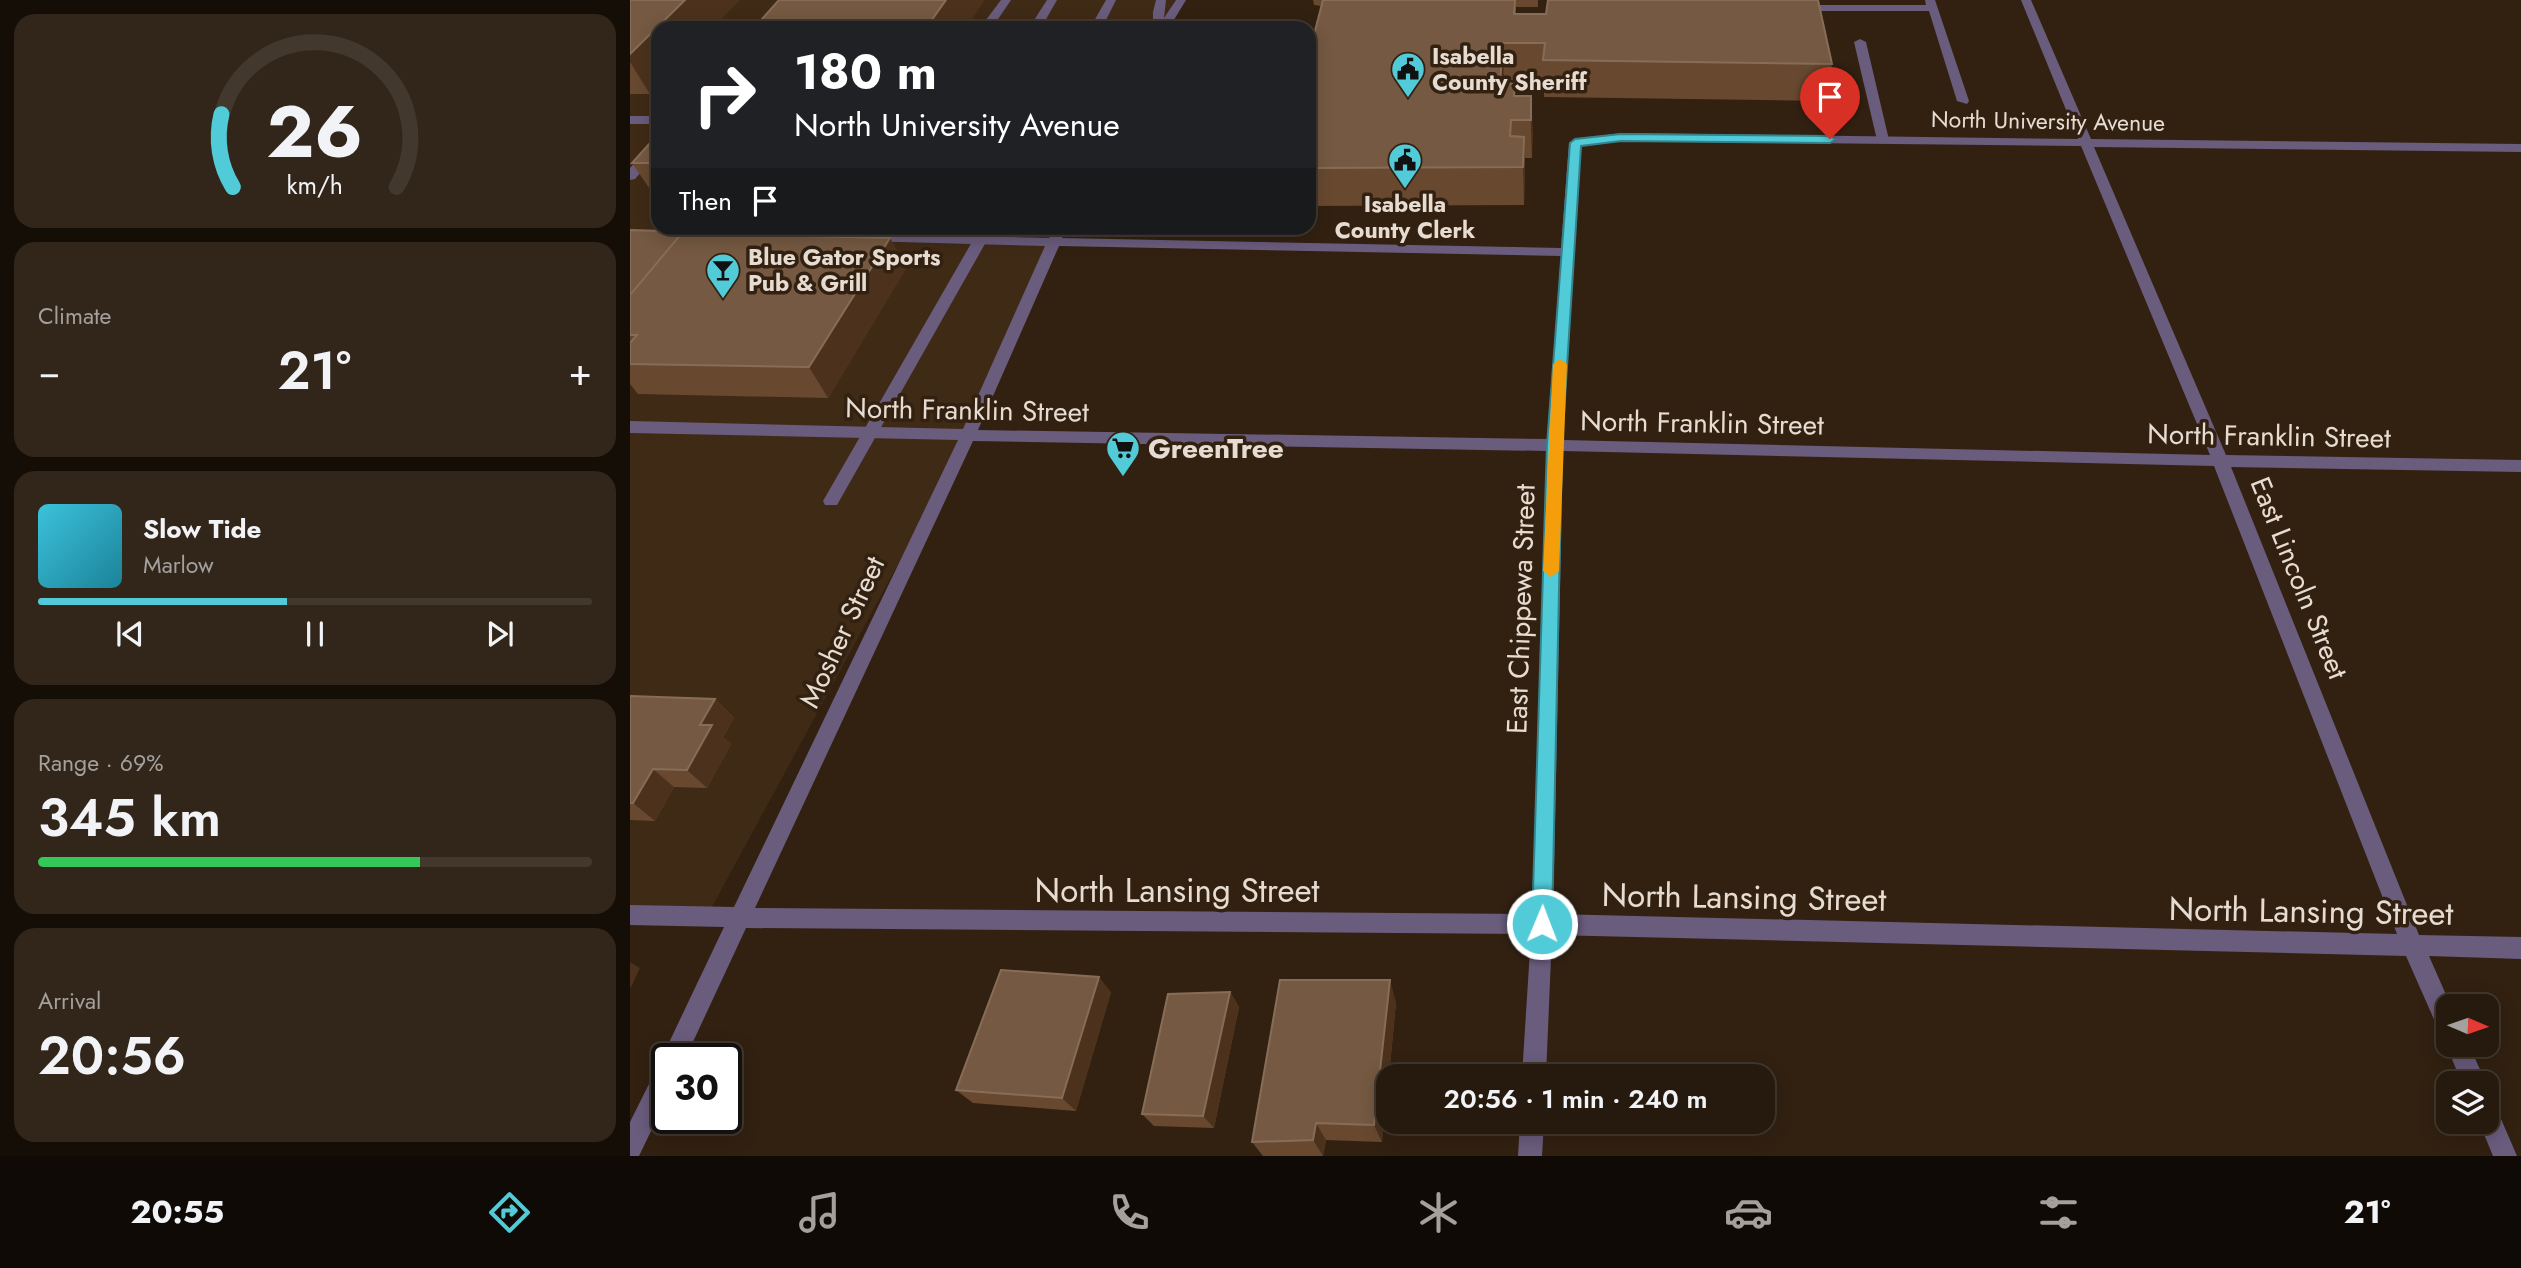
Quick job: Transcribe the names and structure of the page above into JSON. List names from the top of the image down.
{
  "streets": {
    "street": [
      "North University Avenue",
      "North Franklin Street",
      "East Lincoln Street",
      "East Chippewa Street",
      "Mosher Street",
      "North Lansing Street"
    ]
  },
  "crossings": [
    ["North University Avenue", "East Lincoln Street"],
    ["North University Avenue", "East Chippewa Street"],
    ["North Franklin Street", "East Lincoln Street"],
    ["North Franklin Street", "East Chippewa Street"],
    ["North Franklin Street", "Mosher Street"],
    ["East Lincoln Street", "North Lansing Street"],
    ["East Chippewa Street", "North Lansing Street"],
    ["Mosher Street", "North Lansing Street"]
  ],
  "places": {
    "public building": ["Isabella County Sheriff", "Isabella County Clerk"],
    "bar": ["Blue Gator Sports Pub & Grill"],
    "supermarket": ["GreenTree"]
  },
  "north": "right",
  "page": {
    "turn": ["180 m", "North University Avenue"],
    "then": "Then",
    "tile": [
      "Climate",
      ["Range · 69%", "345 km"],
      ["Arrival", "20:56"]
    ],
    "heat": ["−", "21°", "+"],
    "song": ["Slow Tide", "Marlow"],
    "limit": "30",
    "trip": "20:56 · 1 min · 240 m",
    "tabs": ["20:55", "21°"],
    "gauge": ["26", "km/h"]
  }
}
